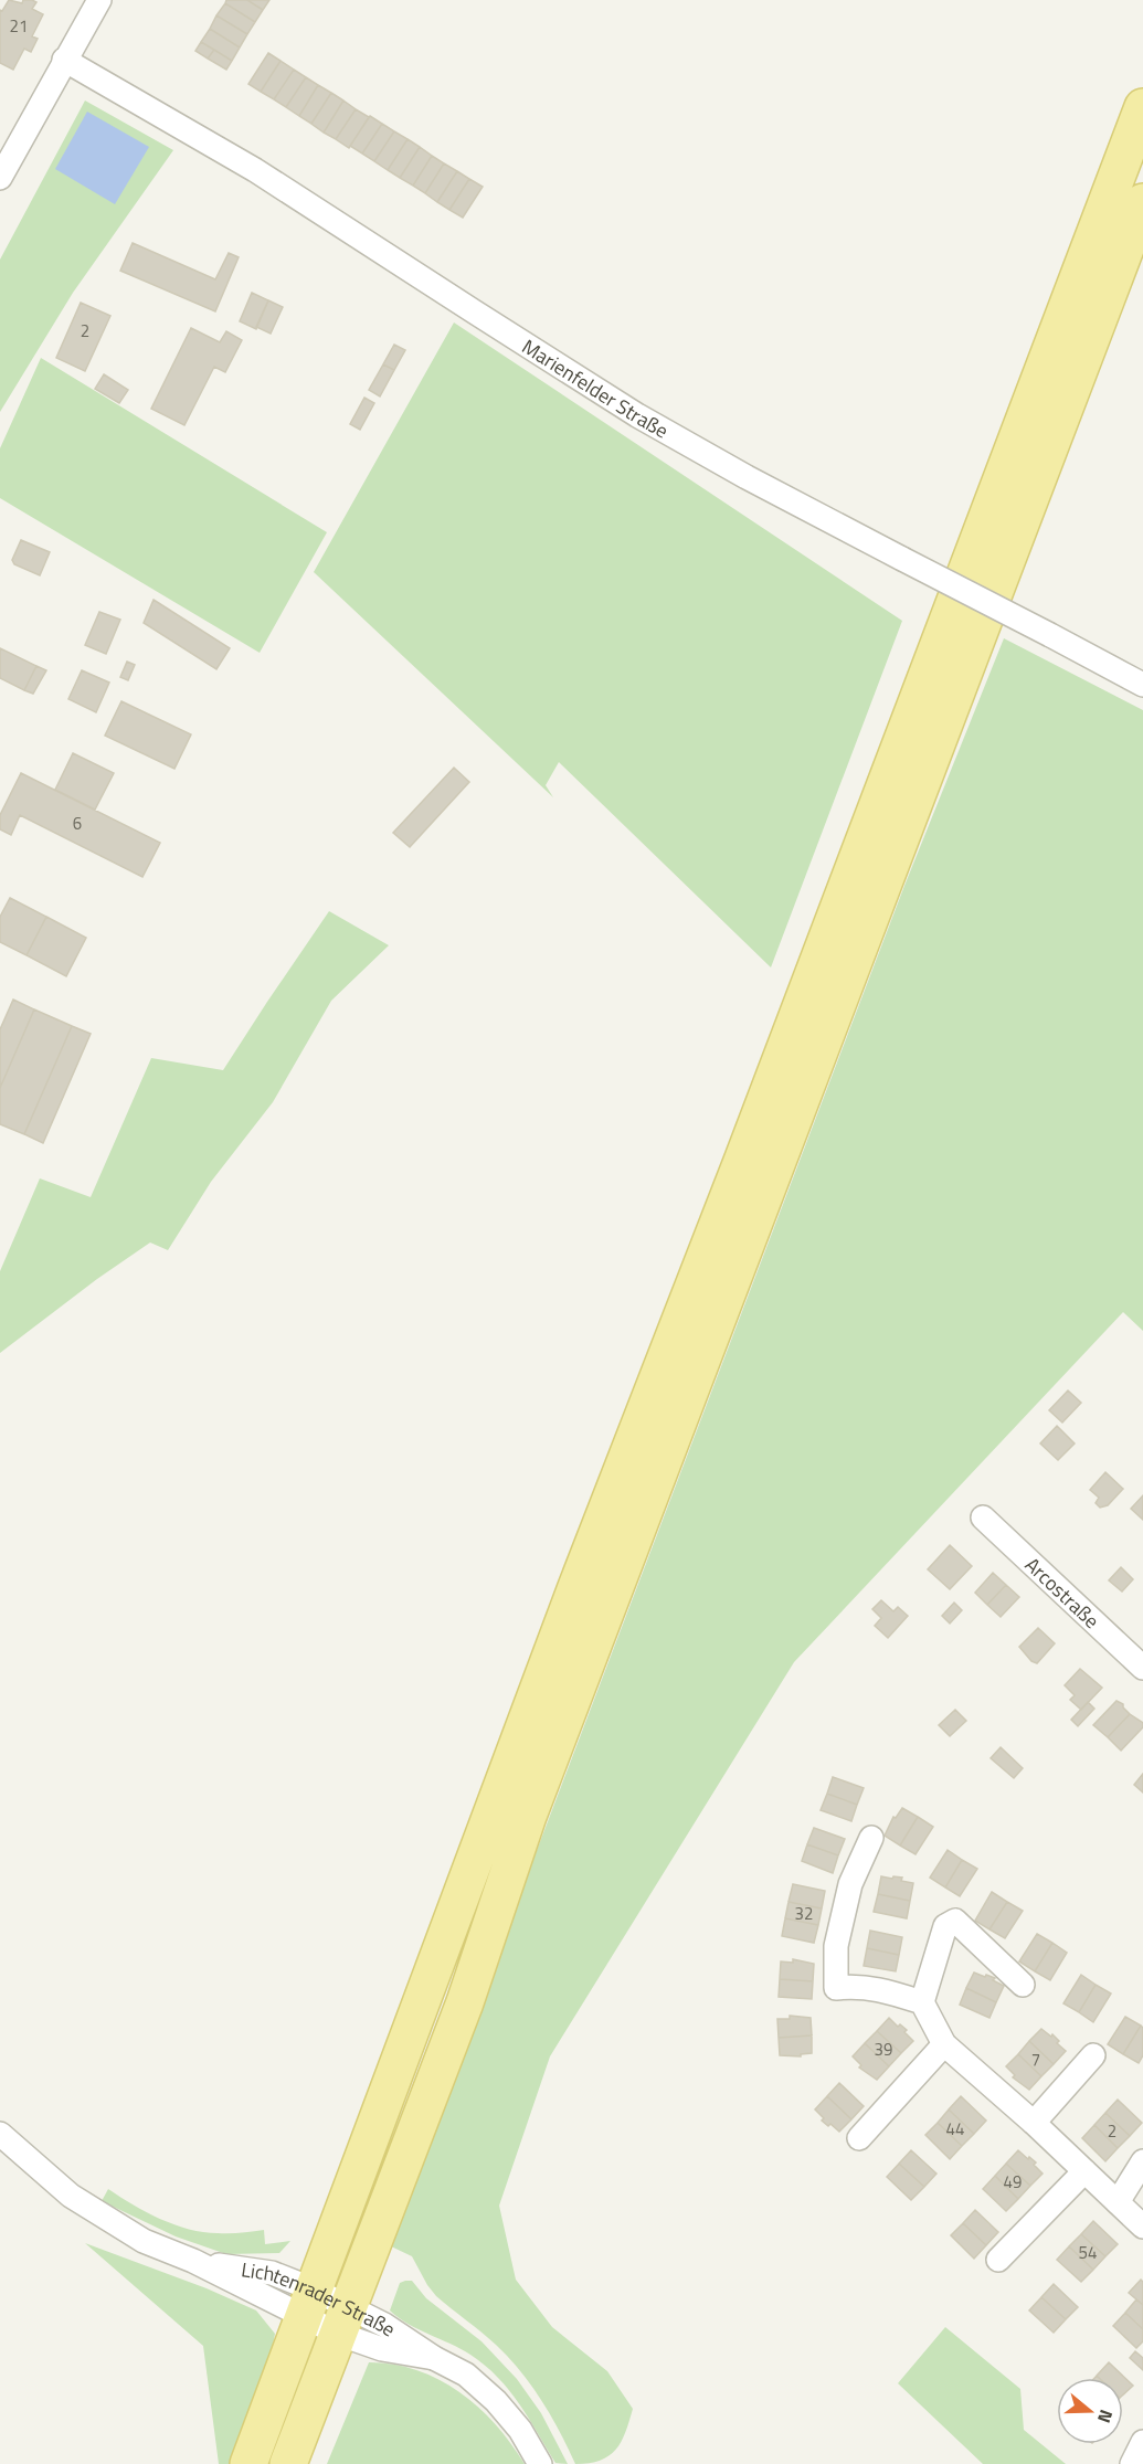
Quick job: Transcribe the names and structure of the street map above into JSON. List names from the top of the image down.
{
  "streets": {
    "street": ["Marienfelder Straße", "Arcostraße", "Lichtenrader Straße"]
  },
  "house_numbers": [
    "21",
    "2",
    "6",
    "32",
    "39",
    "7",
    "44",
    "2",
    "49",
    "54"
  ],
  "north": "right"
}
